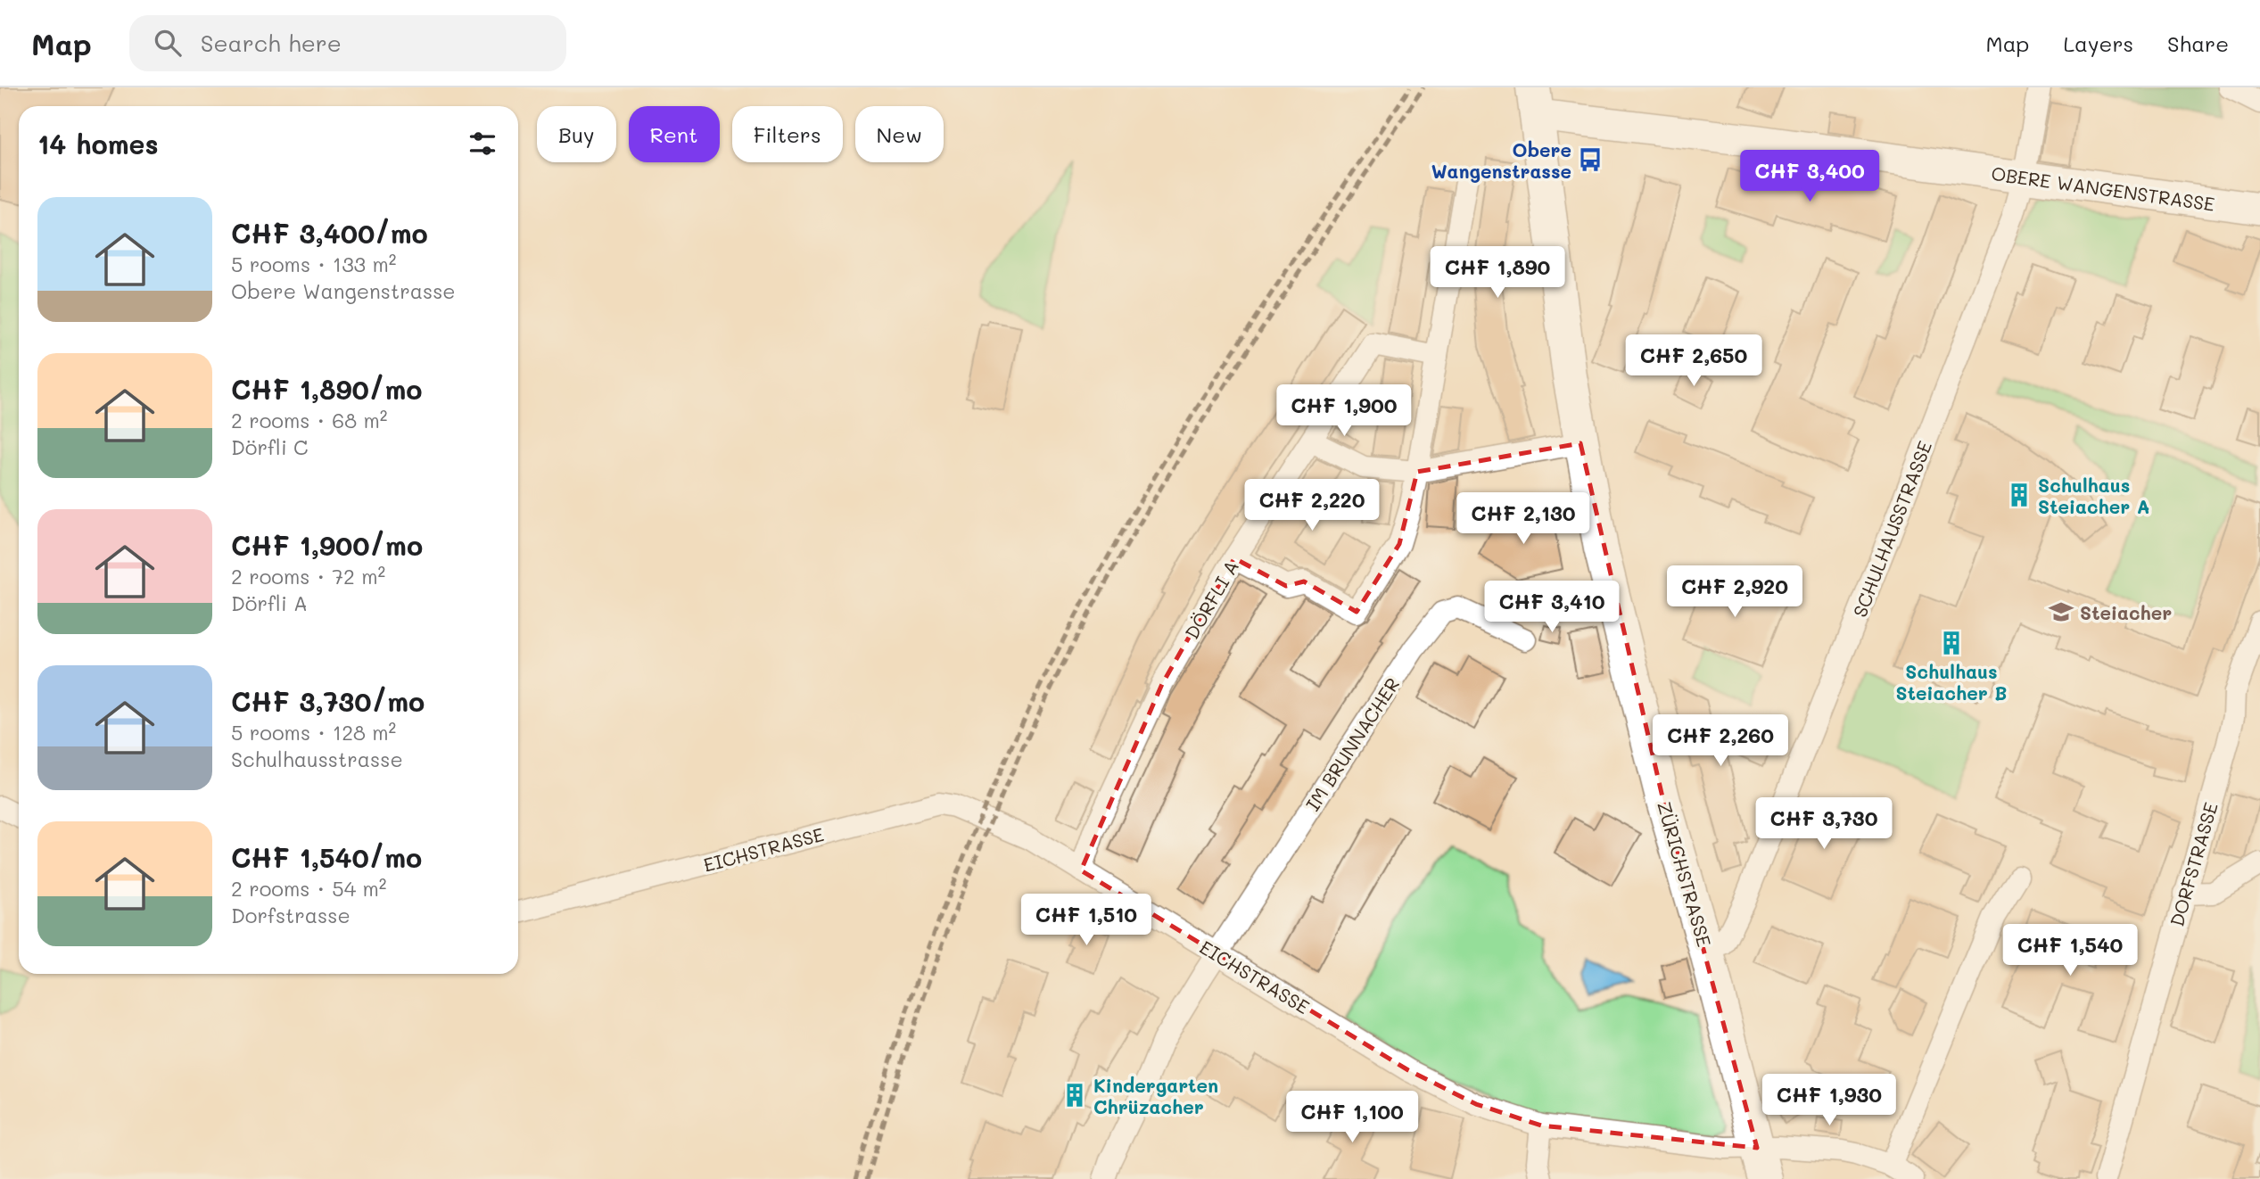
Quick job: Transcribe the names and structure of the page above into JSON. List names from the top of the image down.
{
  "streets": {
    "main road": ["ZÜRICHSTRASSE"],
    "street": [
      "OBERE WANGENSTRASSE",
      "SCHULHAUSSTRASSE",
      "DÖRFLI A",
      "IM BRUNNACHER",
      "EICHSTRASSE",
      "DORFSTRASSE"
    ]
  },
  "crossings": [
    ["OBERE WANGENSTRASSE", "SCHULHAUSSTRASSE"],
    ["OBERE WANGENSTRASSE", "ZÜRICHSTRASSE"],
    ["SCHULHAUSSTRASSE", "ZÜRICHSTRASSE"],
    ["DÖRFLI A", "EICHSTRASSE"],
    ["IM BRUNNACHER", "EICHSTRASSE"],
    ["EICHSTRASSE", "ZÜRICHSTRASSE"]
  ],
  "places": {
    "bus stop": ["Obere Wangenstrasse"],
    "building": ["Schulhaus Steiacher A", "Schulhaus Steiacher B", "Kindergarten Chrüzacher"],
    "school or university": ["Steiacher"]
  },
  "page": {
    "header": "Map",
    "search": "Search here",
    "nav": ["Map", "Layers", "Share"],
    "chip": [
      "Buy",
      "Rent",
      "Filters",
      "New"
    ],
    "heading": "14 homes",
    "price": [
      "CHF 3,400",
      "CHF 1,890",
      "CHF 2,650",
      "CHF 1,900",
      "CHF 2,220",
      "CHF 2,130",
      "CHF 2,920",
      "CHF 3,410",
      "CHF 2,260",
      "CHF 3,730",
      "CHF 1,510",
      "CHF 1,540",
      "CHF 1,930",
      "CHF 1,100"
    ],
    "list": [
      {
        "name": "CHF 3,400/mo",
        "note": "5 rooms · 133 m² · Obere Wangenstrasse"
      },
      {
        "name": "CHF 1,890/mo",
        "note": "2 rooms · 68 m² · Dörfli C"
      },
      {
        "name": "CHF 1,900/mo",
        "note": "2 rooms · 72 m² · Dörfli A"
      },
      {
        "name": "CHF 3,730/mo",
        "note": "5 rooms · 128 m² · Schulhausstrasse"
      },
      {
        "name": "CHF 1,540/mo",
        "note": "2 rooms · 54 m² · Dorfstrasse"
      }
    ]
  }
}
